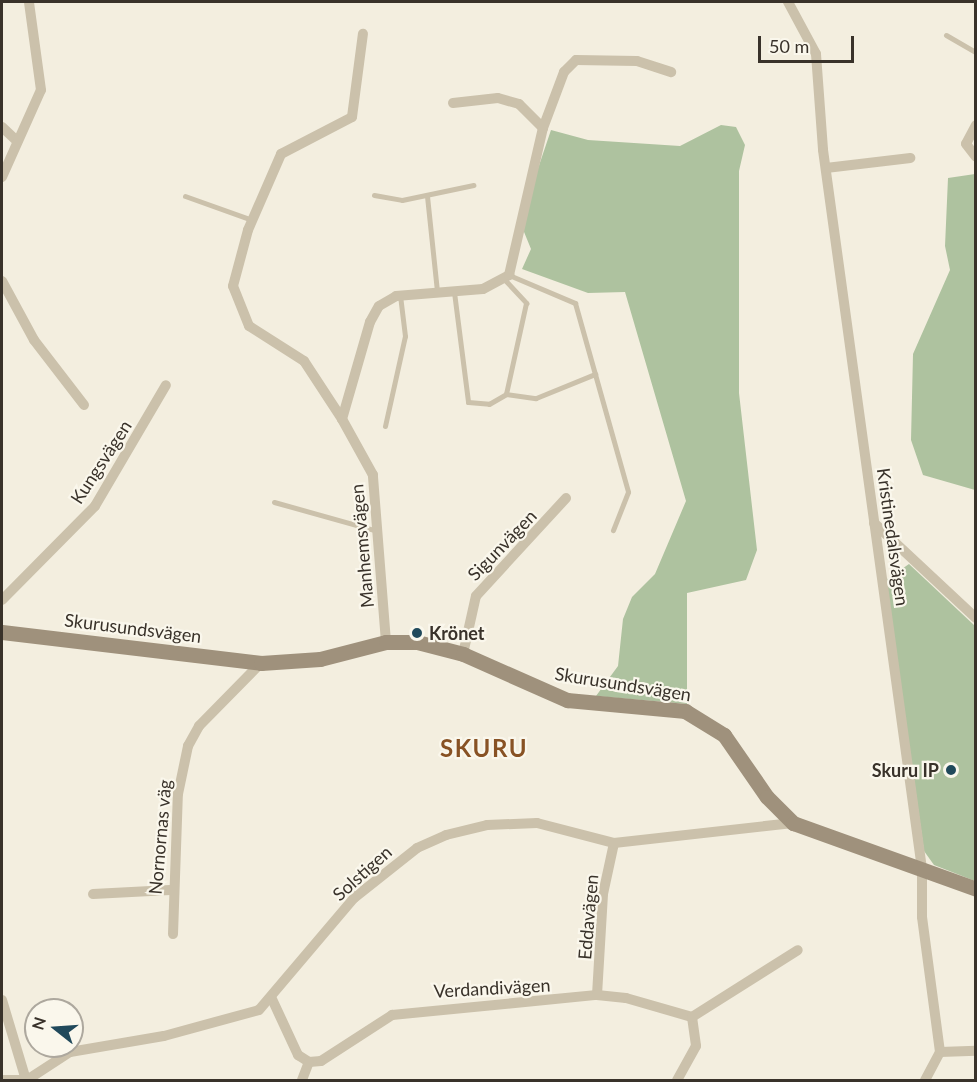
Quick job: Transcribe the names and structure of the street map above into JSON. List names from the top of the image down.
{
  "streets": {
    "street": [
      "Kungsvägen",
      "Kristinedalsvägen",
      "Sigunvägen",
      "Manhemsvägen",
      "Skurusundsvägen",
      "Nornornas väg",
      "Solstigen",
      "Eddavägen",
      "Verdandivägen"
    ]
  },
  "crossings": [
    ["Sigunvägen", "Skurusundsvägen"],
    ["Manhemsvägen", "Skurusundsvägen"],
    ["Skurusundsvägen", "Nornornas väg"],
    ["Skurusundsvägen", "Solstigen"],
    ["Solstigen", "Eddavägen"],
    ["Eddavägen", "Verdandivägen"]
  ],
  "districts": ["SKURU"],
  "places": ["Krönet", "Skuru IP"],
  "scale_bar": "50 m",
  "north": "left"
}
